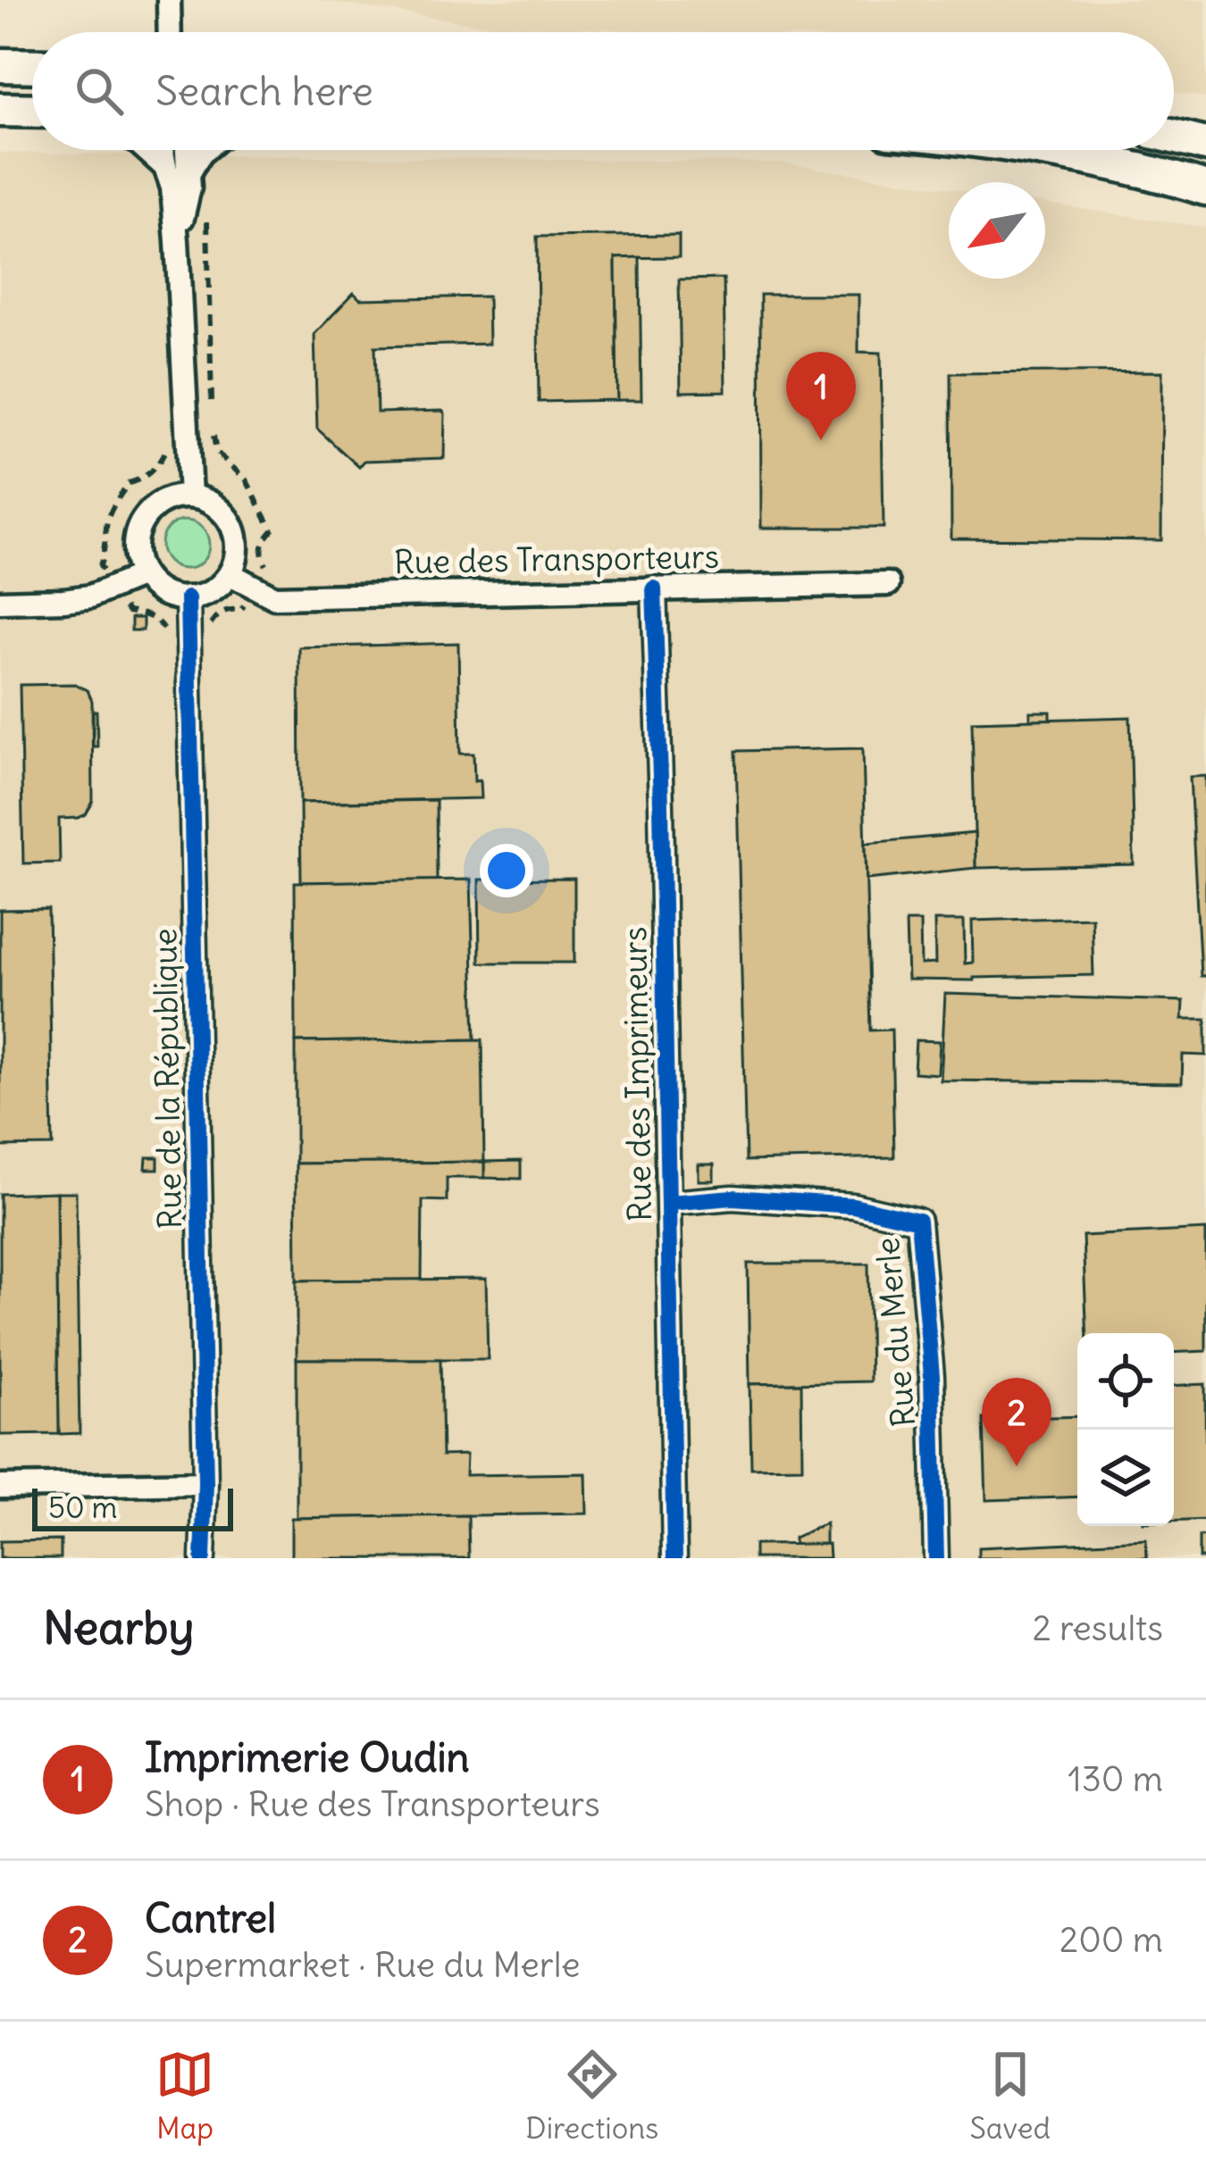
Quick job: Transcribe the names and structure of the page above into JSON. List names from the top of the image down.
{
  "streets": {
    "street": [
      "Rue des Transporteurs",
      "Rue des Imprimeurs",
      "Rue de la République",
      "Rue du Merle"
    ]
  },
  "crossings": [
    ["Rue des Transporteurs", "Rue des Imprimeurs"],
    ["Rue des Transporteurs", "Rue de la République"],
    ["Rue des Imprimeurs", "Rue du Merle"]
  ],
  "scale_bar": "50 m",
  "north": "bottom left",
  "page": {
    "search": "Search here",
    "pins": ["1", "2"],
    "scale": "50 m",
    "heading": ["Nearby", "2 results"],
    "list": [
      {
        "mark": "1",
        "name": "Imprimerie Oudin",
        "note": "Shop · Rue des Transporteurs",
        "value": "130 m"
      },
      {
        "mark": "2",
        "name": "Cantrel",
        "note": "Supermarket · Rue du Merle",
        "value": "200 m"
      }
    ],
    "nav": ["Map", "Directions", "Saved"]
  }
}
